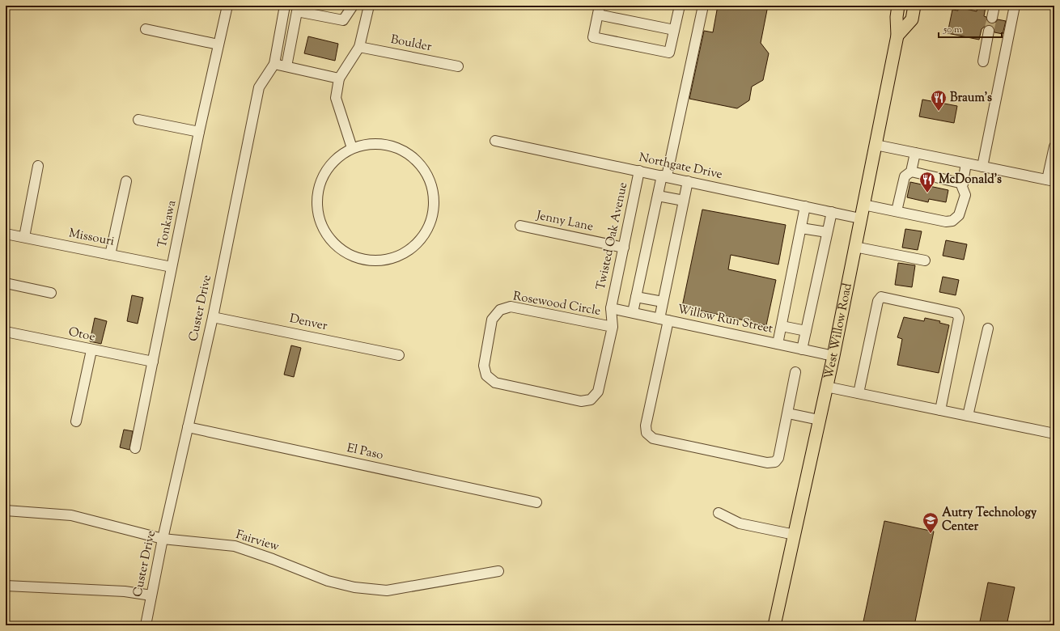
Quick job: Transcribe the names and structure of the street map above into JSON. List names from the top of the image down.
{
  "streets": {
    "main road": ["West Willow Road"],
    "street": [
      "Boulder",
      "Northgate Drive",
      "Jenny Lane",
      "Tonkawa",
      "Twisted Oak Avenue",
      "Missouri",
      "Rosewood Circle",
      "Custer Drive",
      "Willow Run Street",
      "Denver",
      "Otoe",
      "El Paso",
      "Fairview"
    ]
  },
  "crossings": [
    ["Northgate Drive", "Twisted Oak Avenue"],
    ["Northgate Drive", "West Willow Road"],
    ["Jenny Lane", "Twisted Oak Avenue"],
    ["Tonkawa", "Missouri"],
    ["Tonkawa", "Otoe"],
    ["Twisted Oak Avenue", "Rosewood Circle"],
    ["Twisted Oak Avenue", "Willow Run Street"],
    ["Custer Drive", "Denver"],
    ["Custer Drive", "El Paso"],
    ["Custer Drive", "Fairview"],
    ["Willow Run Street", "West Willow Road"]
  ],
  "places": {
    "restaurant": ["Braum's", "McDonald's"],
    "school or university": ["Autry Technology Center"]
  },
  "scale_bar": "50 m"
}
